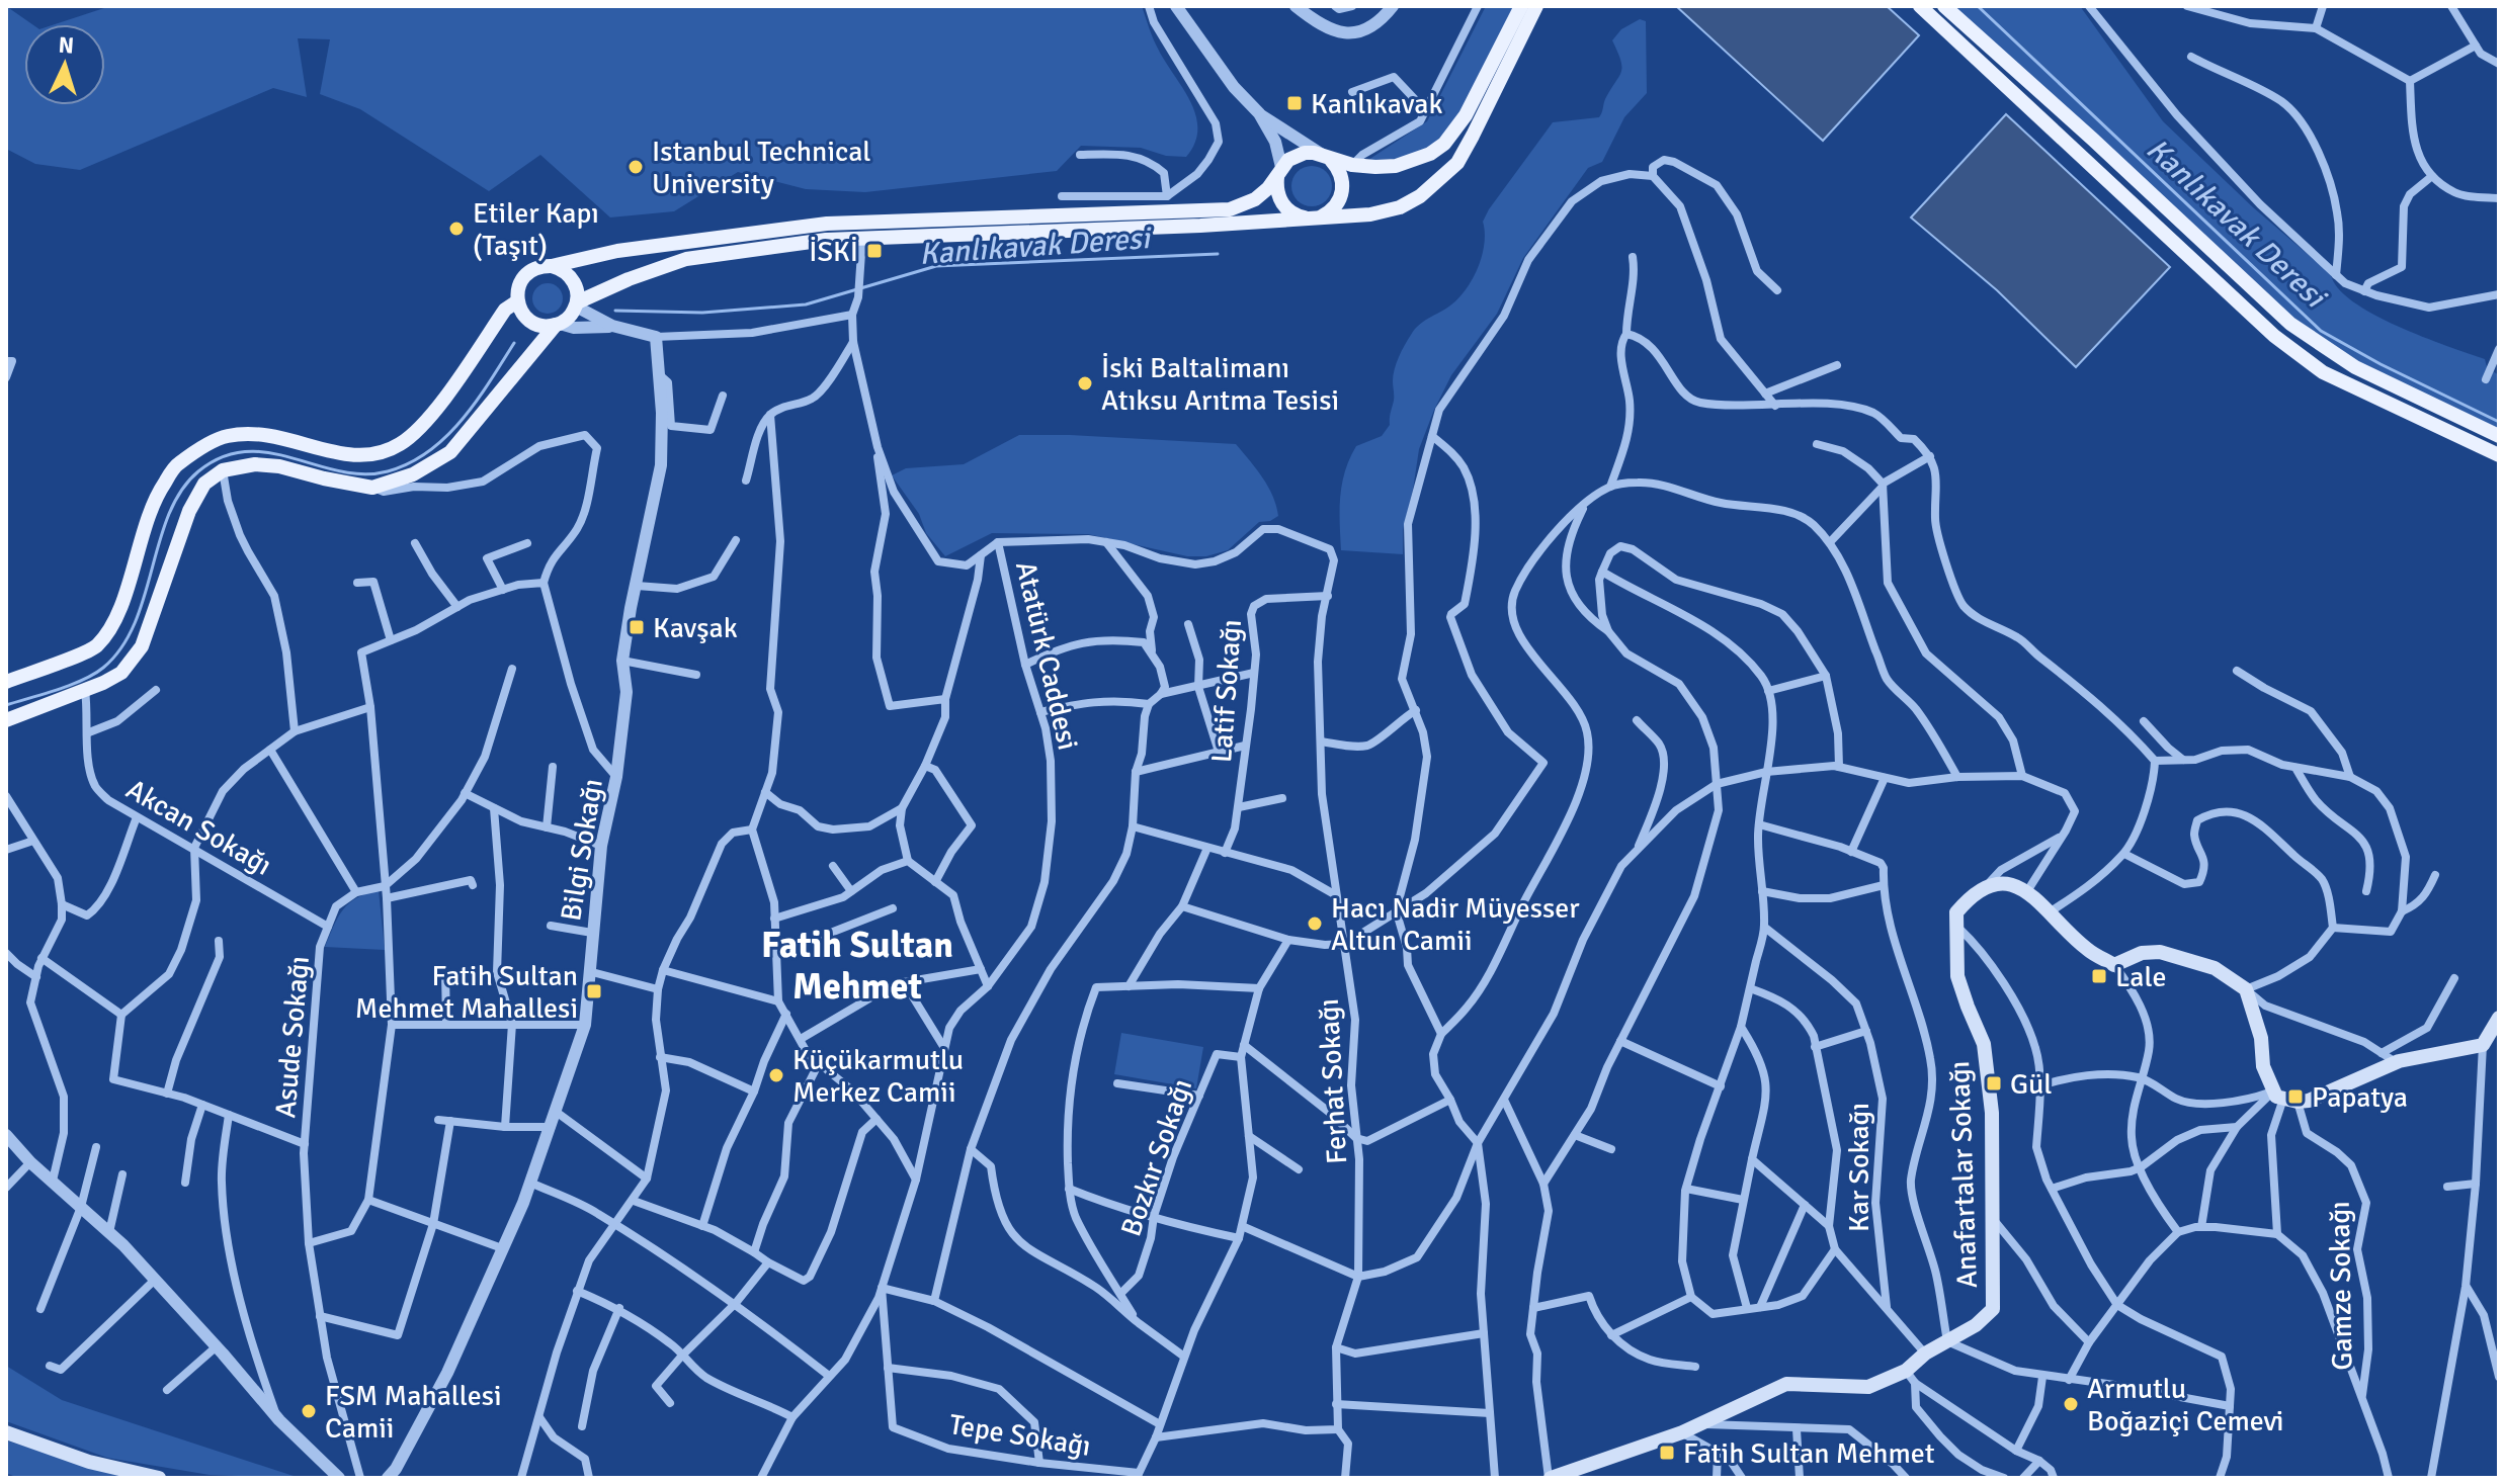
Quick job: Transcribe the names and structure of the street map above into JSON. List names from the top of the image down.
{
  "streets": {
    "main road": ["Anafartalar Sokağı"],
    "street": [
      "Atatürk Caddesi",
      "Latif Sokağı",
      "Akcan Sokağı",
      "Bilgi Sokağı",
      "Asude Sokağı",
      "Ferhat Sokağı",
      "Bozkır Sokağı",
      "Kar Sokağı",
      "Gamze Sokağı",
      "Tepe Sokağı"
    ]
  },
  "crossings": [
    ["Atatürk Caddesi", "Tepe Sokağı"],
    ["Latif Sokağı", "Ferhat Sokağı"],
    ["Akcan Sokağı", "Asude Sokağı"]
  ],
  "districts": ["Fatih Sultan Mehmet"],
  "water": ["Kanlıkavak Deresi"],
  "places": {
    "transit": [
      "Kanlıkavak",
      "İSKİ",
      "Kavşak",
      "Lale",
      "Fatih Sultan Mehmet Mahallesi",
      "Gül",
      "Papatya",
      "Fatih Sultan Mehmet"
    ],
    "other": [
      "Istanbul Technical University",
      "Etiler Kapı (Taşıt)",
      "İski Baltalimanı Atıksu Arıtma Tesisi",
      "Hacı Nadir Müyesser Altun Camii",
      "Küçükarmutlu Merkez Camii",
      "Armutlu Boğaziçi Cemevi",
      "FSM Mahallesi Camii"
    ]
  },
  "north": "top"
}
